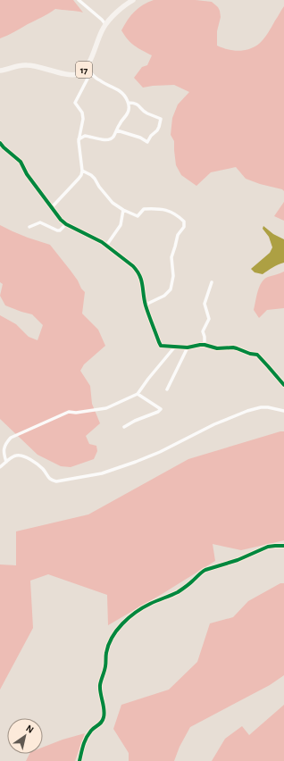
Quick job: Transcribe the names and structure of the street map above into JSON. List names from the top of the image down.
{
  "streets": {
    "main road": ["17"]
  },
  "north": "top right"
}
